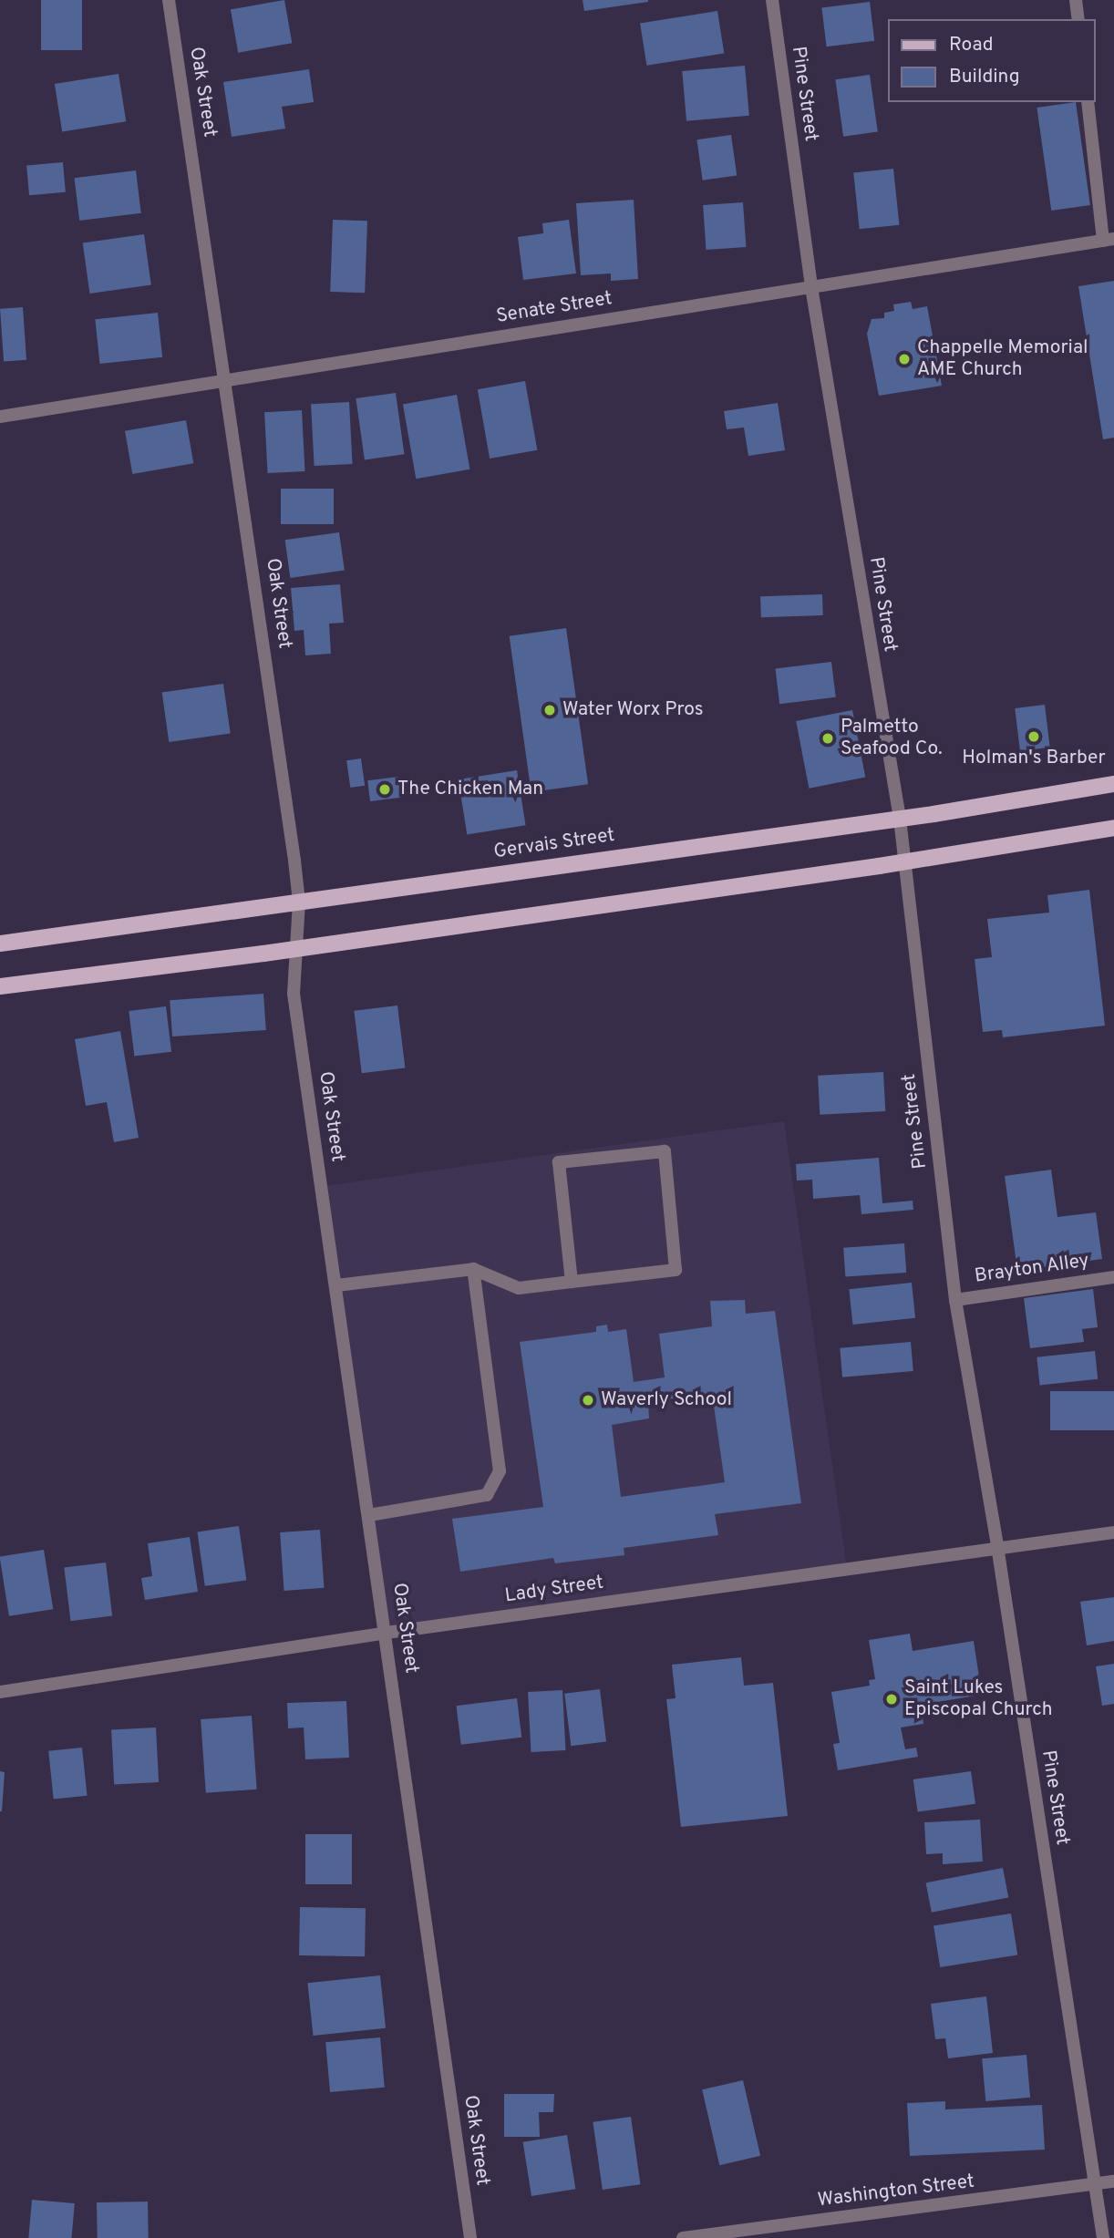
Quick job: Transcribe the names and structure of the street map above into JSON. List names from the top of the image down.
{
  "streets": {
    "main road": ["Gervais Street"],
    "street": [
      "Oak Street",
      "Pine Street",
      "Senate Street",
      "Brayton Alley",
      "Lady Street",
      "Washington Street"
    ]
  },
  "crossings": [
    ["Oak Street", "Senate Street"],
    ["Oak Street", "Gervais Street"],
    ["Oak Street", "Lady Street"],
    ["Pine Street", "Senate Street"],
    ["Pine Street", "Gervais Street"],
    ["Pine Street", "Brayton Alley"],
    ["Pine Street", "Lady Street"],
    ["Pine Street", "Washington Street"]
  ],
  "places": [
    "Chappelle Memorial AME Church",
    "Water Worx Pros",
    "Holman's Barber",
    "Palmetto Seafood Co.",
    "The Chicken Man",
    "Waverly School",
    "Saint Lukes Episcopal Church"
  ],
  "legend": ["Road", "Building"]
}
